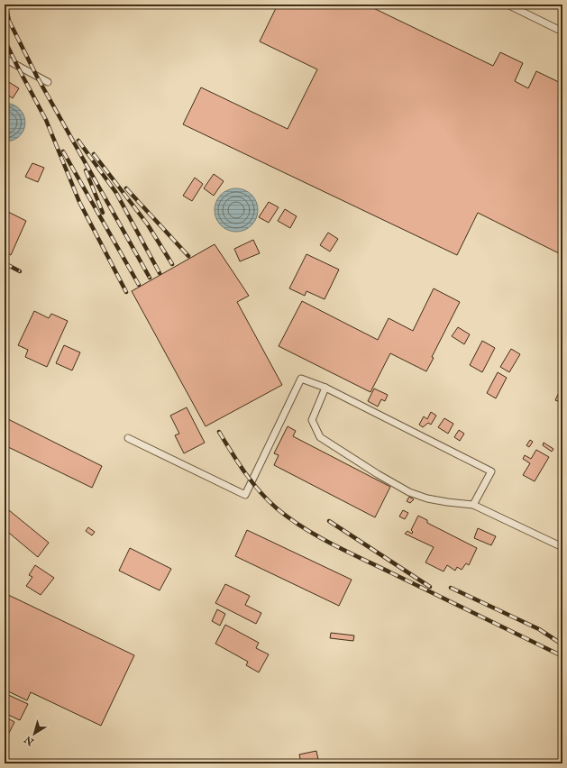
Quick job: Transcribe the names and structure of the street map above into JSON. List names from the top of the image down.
{
  "north": "bottom left"
}
